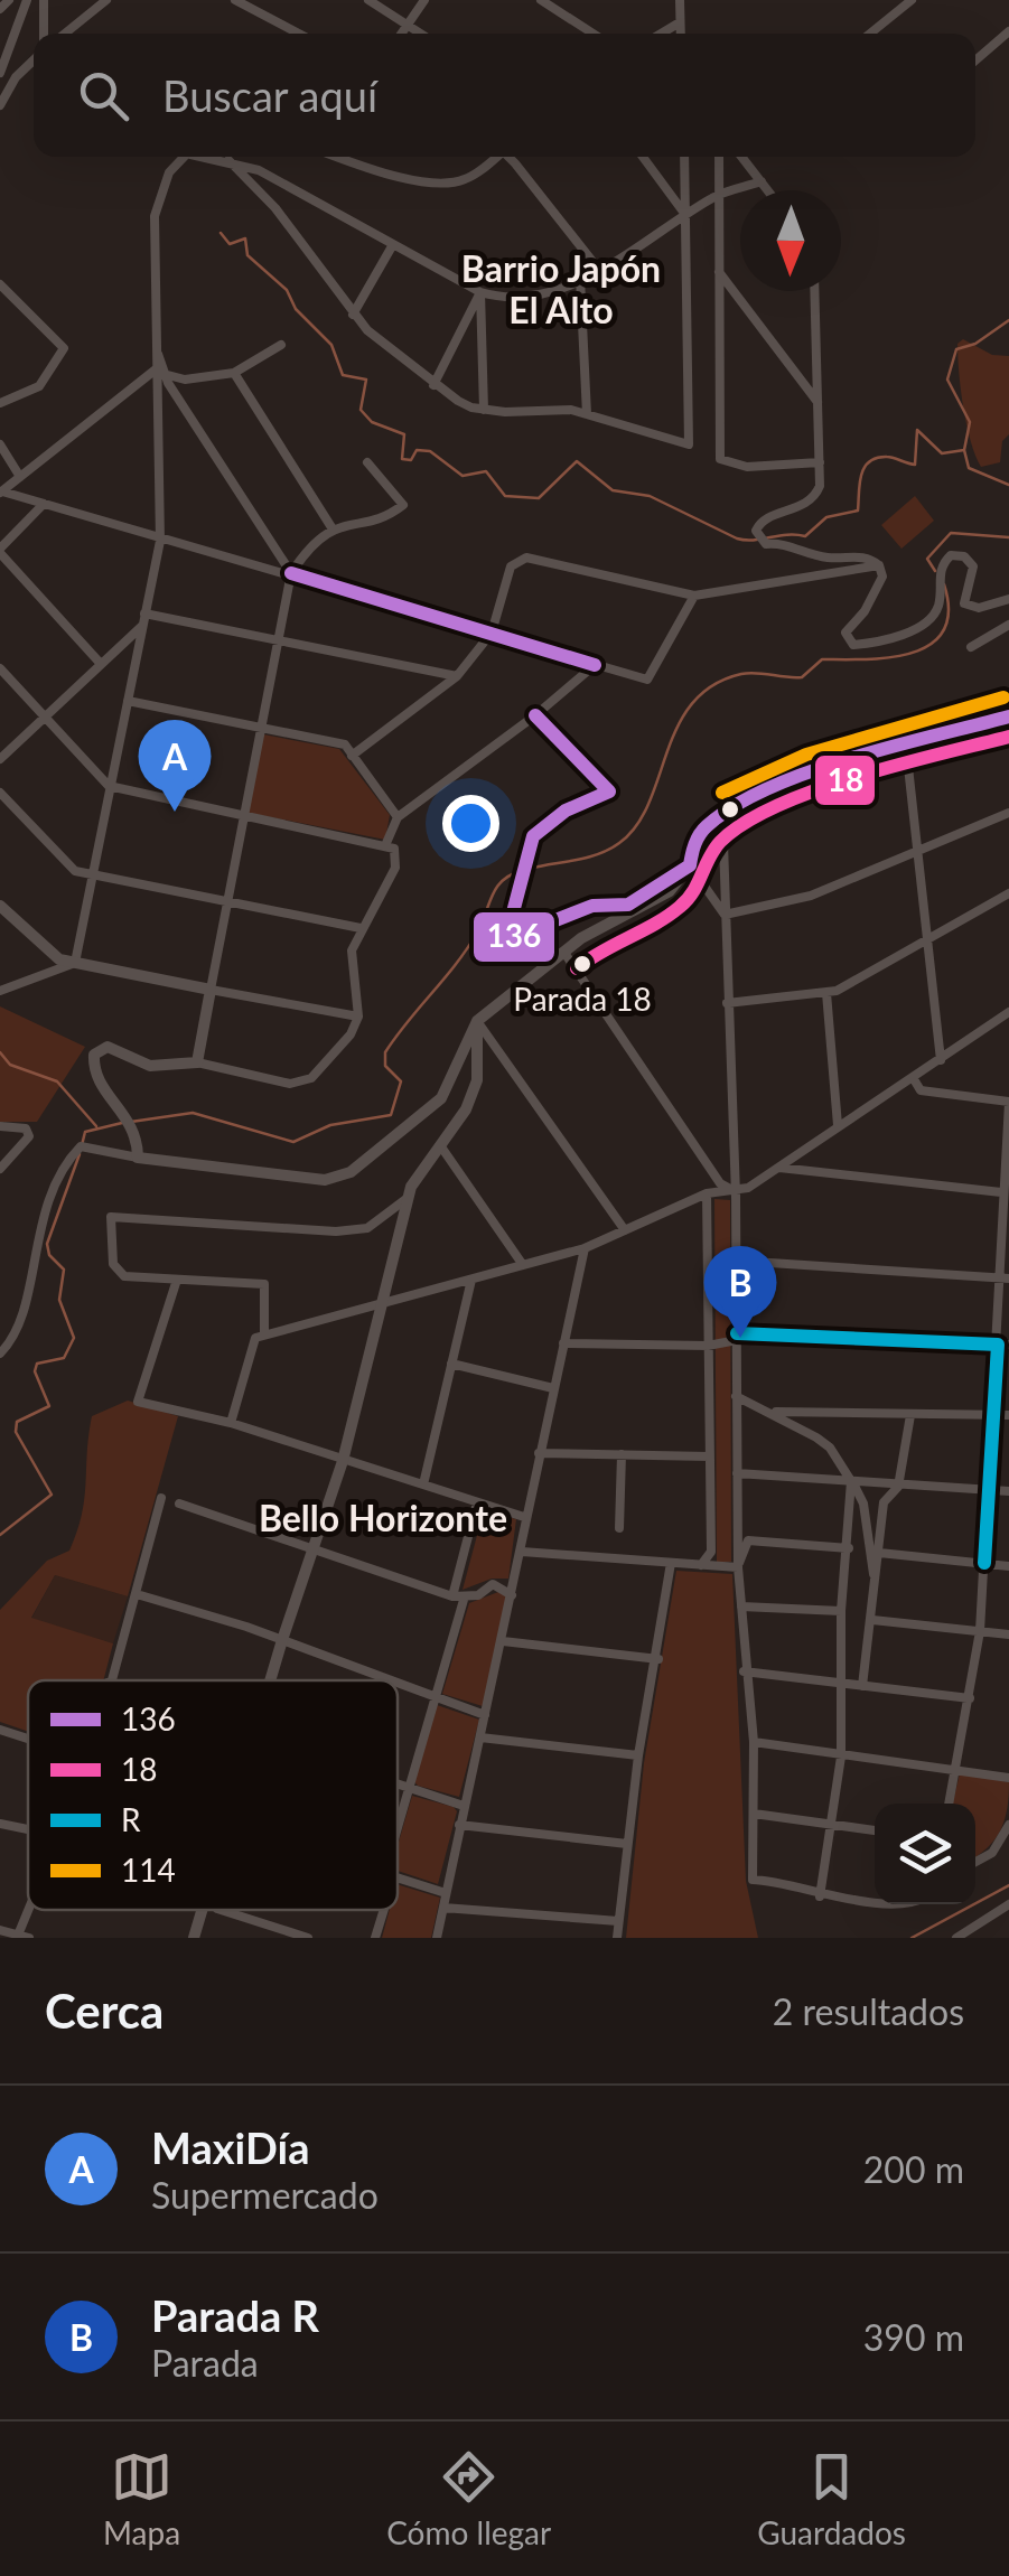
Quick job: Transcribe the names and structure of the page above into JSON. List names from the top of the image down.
{
  "districts": ["Barrio Japón El Alto", "Bello Horizonte"],
  "places": ["Parada 18"],
  "lines": [
    "transit line 136",
    "transit line 114",
    "transit line 18",
    "transit line R"
  ],
  "legend": [
    "136",
    "18",
    "R",
    "114"
  ],
  "north": "bottom",
  "page": {
    "search": "Buscar aquí",
    "pins": ["A", "B"],
    "heading": ["Cerca", "2 resultados"],
    "list": [
      {
        "mark": "A",
        "name": "MaxiDía",
        "note": "Supermercado",
        "value": "200 m"
      },
      {
        "mark": "B",
        "name": "Parada R",
        "note": "Parada",
        "value": "390 m"
      }
    ],
    "nav": ["Mapa", "Cómo llegar", "Guardados"]
  }
}
